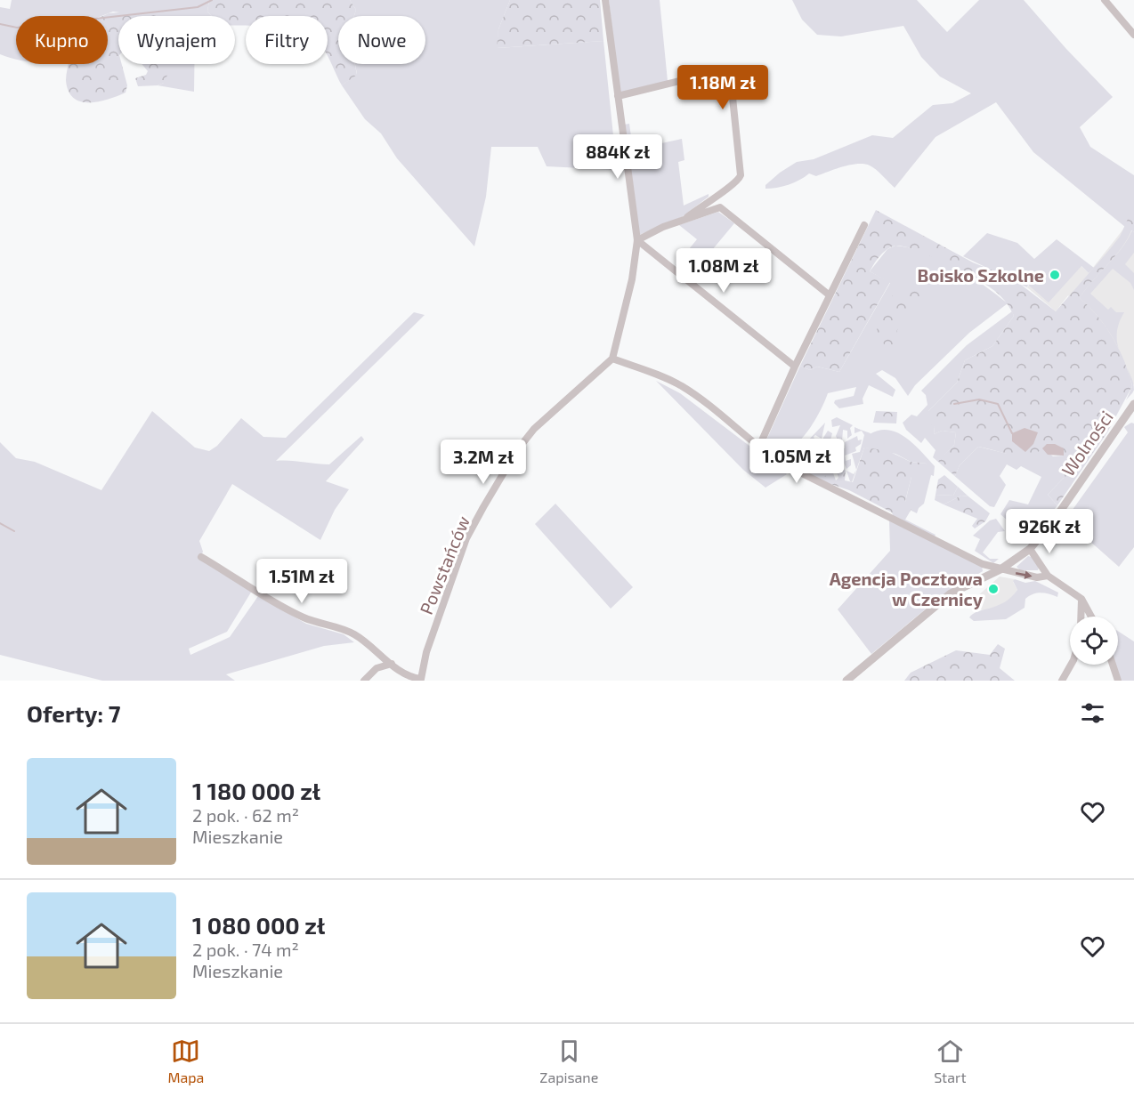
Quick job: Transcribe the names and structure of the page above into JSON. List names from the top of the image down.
{
  "streets": {
    "street": ["Wolności", "Powstańców"]
  },
  "places": ["Boisko Szkolne", "Agencja Pocztowa w Czernicy"],
  "page": {
    "chip": [
      "Kupno",
      "Wynajem",
      "Filtry",
      "Nowe"
    ],
    "price": [
      "1.18M zł",
      "884K zł",
      "1.08M zł",
      "1.05M zł",
      "3.2M zł",
      "926K zł",
      "1.51M zł"
    ],
    "heading": "Oferty: 7",
    "list": [
      {
        "name": "1 180 000 zł",
        "note": "2 pok. · 62 m² · Mieszkanie"
      },
      {
        "name": "1 080 000 zł",
        "note": "2 pok. · 74 m² · Mieszkanie"
      }
    ],
    "tabs": ["Mapa", "Zapisane", "Start"]
  }
}
